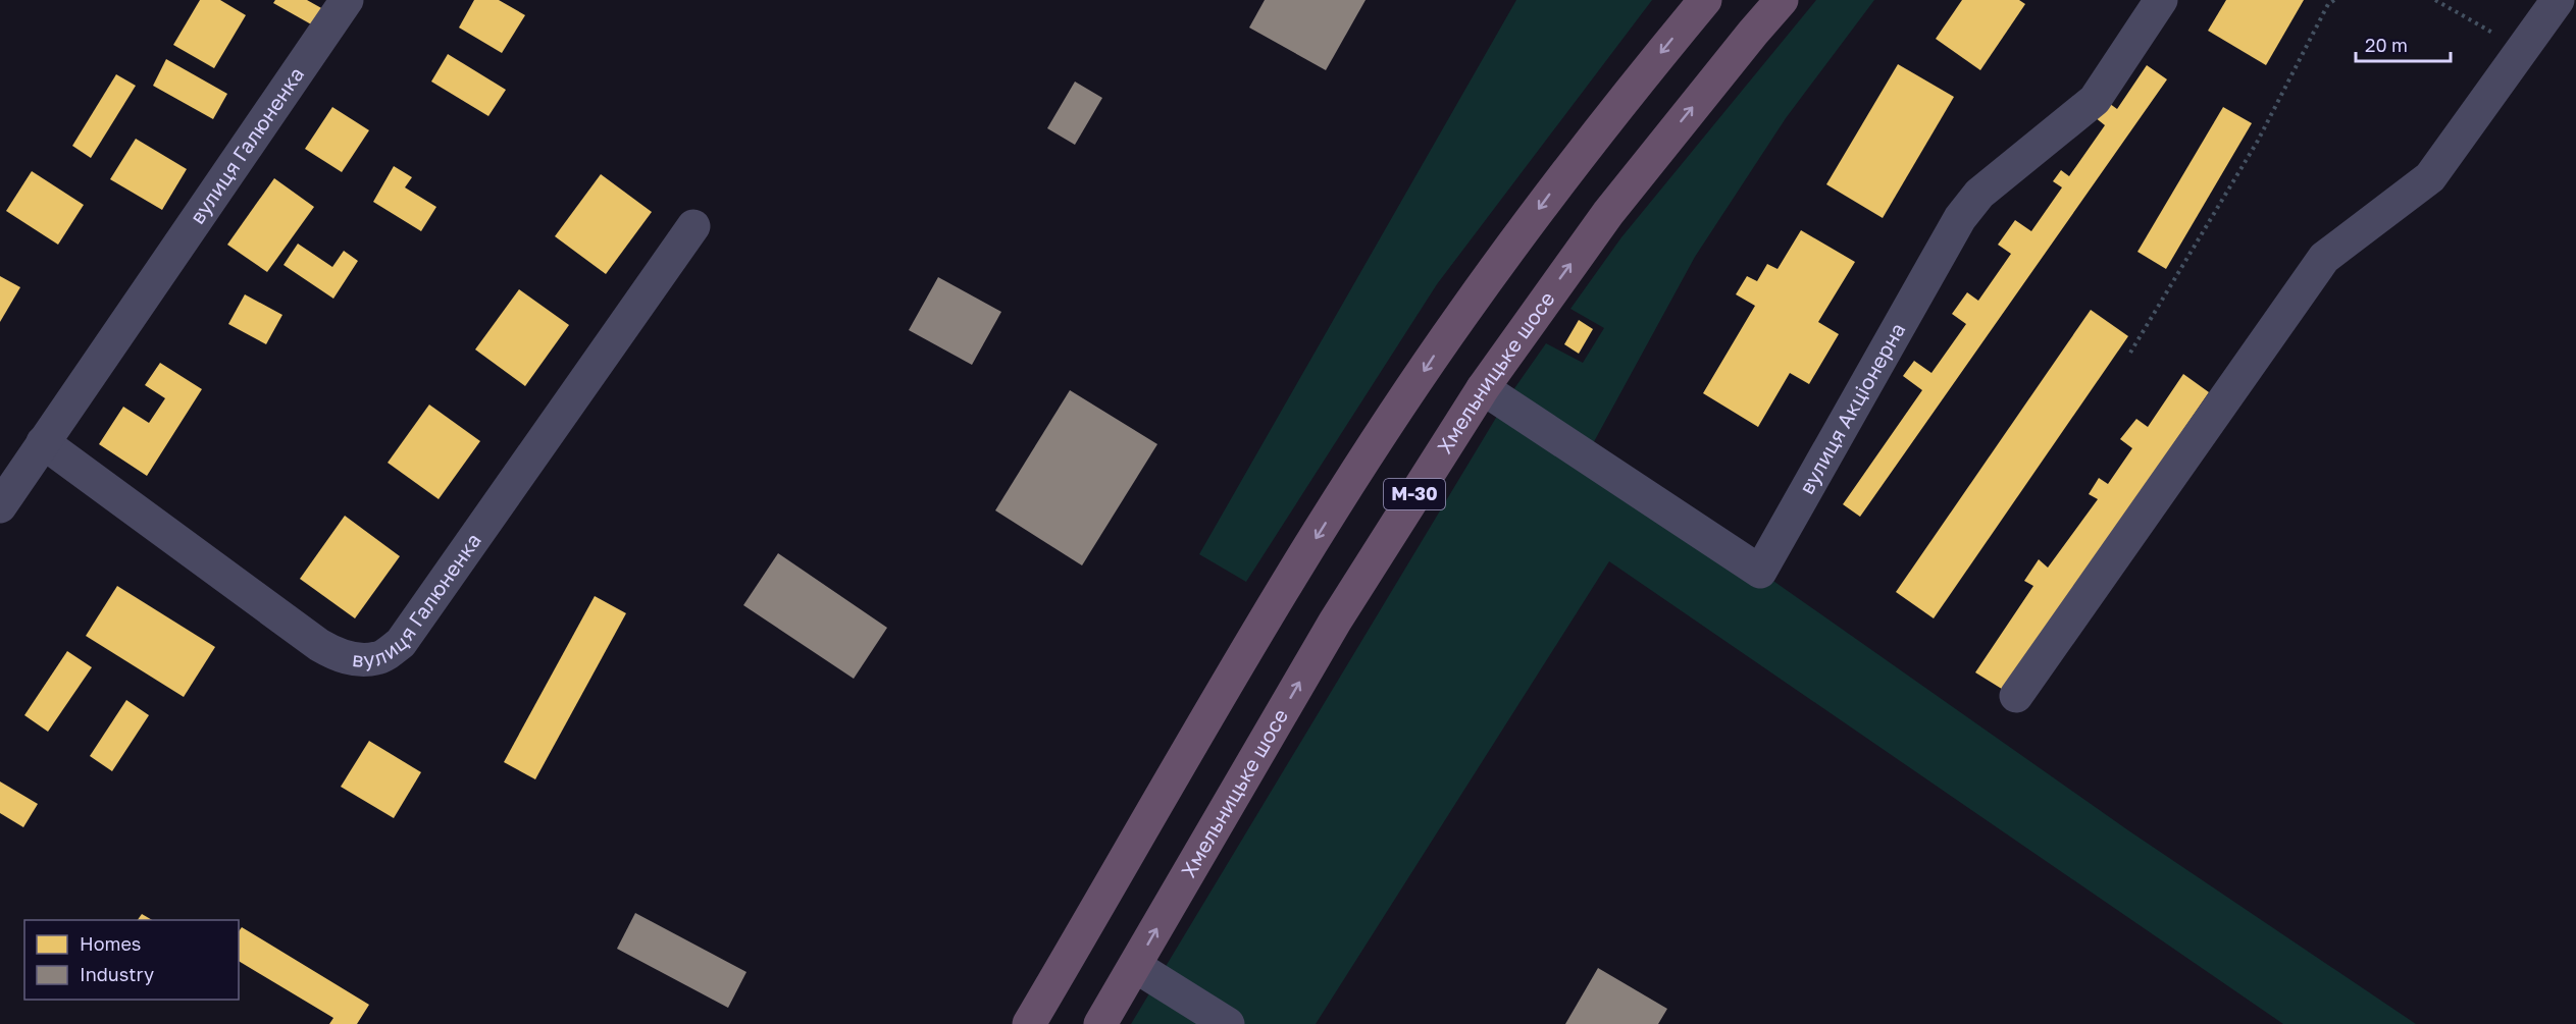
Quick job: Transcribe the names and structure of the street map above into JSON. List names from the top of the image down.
{
  "streets": {
    "highway": ["Хмельницьке шосе", "М-30"],
    "street": ["вулиця Галюненка", "вулиця Акціонерна"]
  },
  "crossings": [
    ["Хмельницьке шосе", "вулиця Акціонерна"]
  ],
  "legend": ["Homes", "Industry"],
  "scale_bar": "20 m"
}
